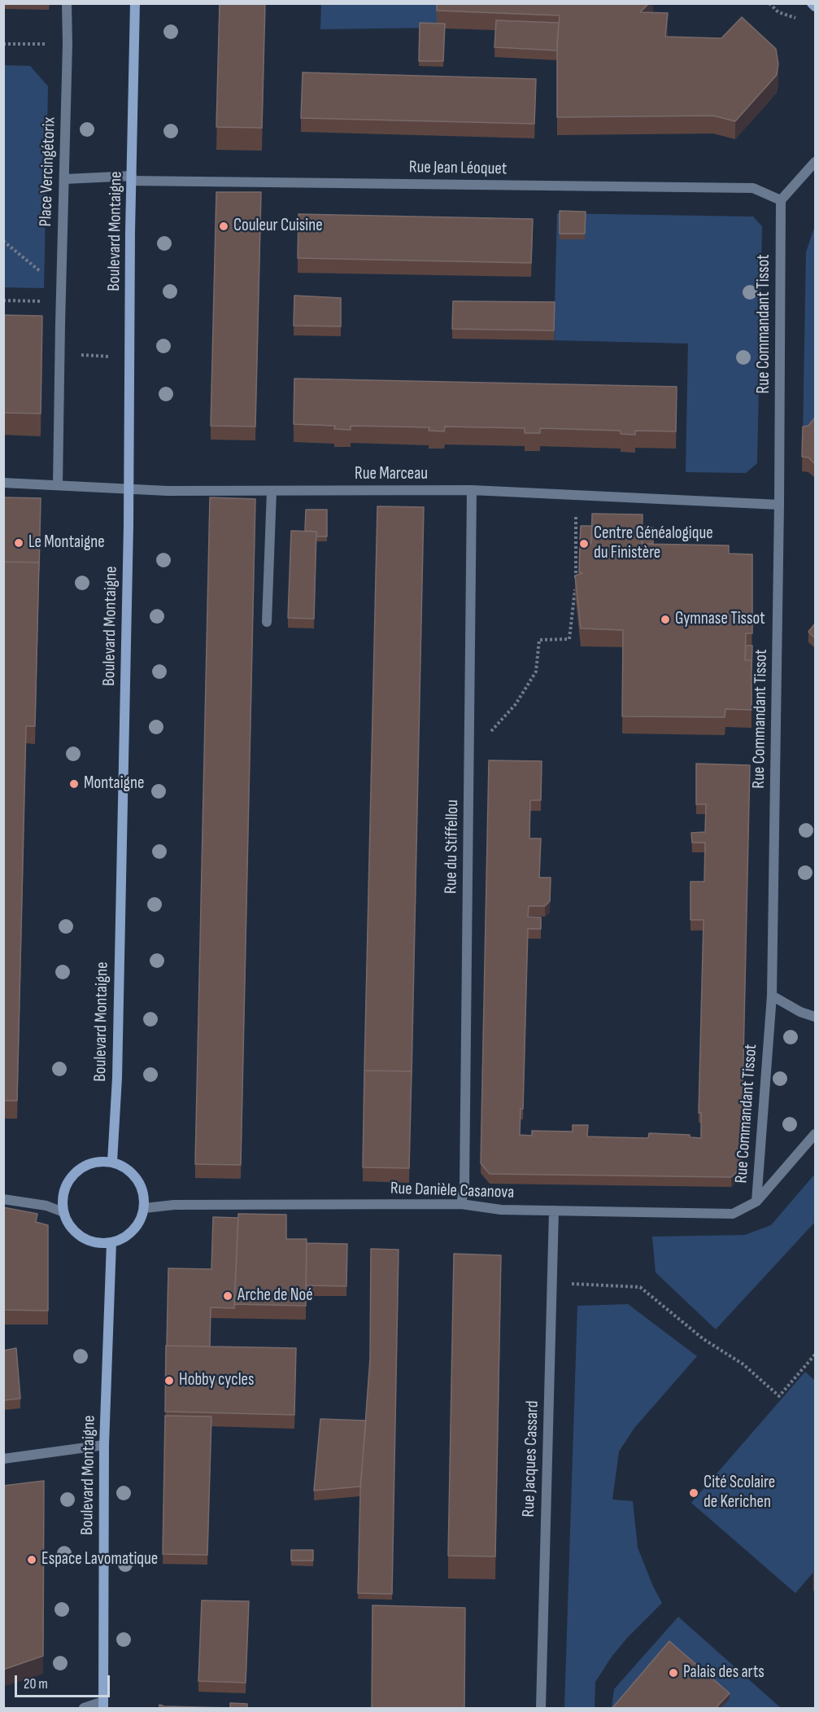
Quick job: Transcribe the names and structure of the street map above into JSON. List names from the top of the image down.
{
  "streets": {
    "main road": ["Boulevard Montaigne"],
    "street": [
      "Rue Jean Léoquet",
      "Place Vercingétorix",
      "Rue Commandant Tissot",
      "Rue Marceau",
      "Rue du Stiffellou",
      "Rue Danièle Casanova",
      "Rue Jacques Cassard"
    ]
  },
  "crossings": [
    ["Rue Jean Léoquet", "Place Vercingétorix"],
    ["Rue Jean Léoquet", "Boulevard Montaigne"],
    ["Rue Jean Léoquet", "Rue Commandant Tissot"],
    ["Place Vercingétorix", "Rue Marceau"],
    ["Boulevard Montaigne", "Rue Marceau"],
    ["Boulevard Montaigne", "Rue Danièle Casanova"],
    ["Rue Commandant Tissot", "Rue Marceau"],
    ["Rue Commandant Tissot", "Rue Danièle Casanova"],
    ["Rue Marceau", "Rue du Stiffellou"],
    ["Rue du Stiffellou", "Rue Danièle Casanova"],
    ["Rue Danièle Casanova", "Rue Jacques Cassard"]
  ],
  "places": [
    "Couleur Cuisine",
    "Le Montaigne",
    "Centre Généalogique du Finistère",
    "Gymnase Tissot",
    "Montaigne",
    "Arche de Noé",
    "Hobby cycles",
    "Cité Scolaire de Kerichen",
    "Espace Lavomatique",
    "Palais des arts"
  ],
  "scale_bar": "20 m"
}
